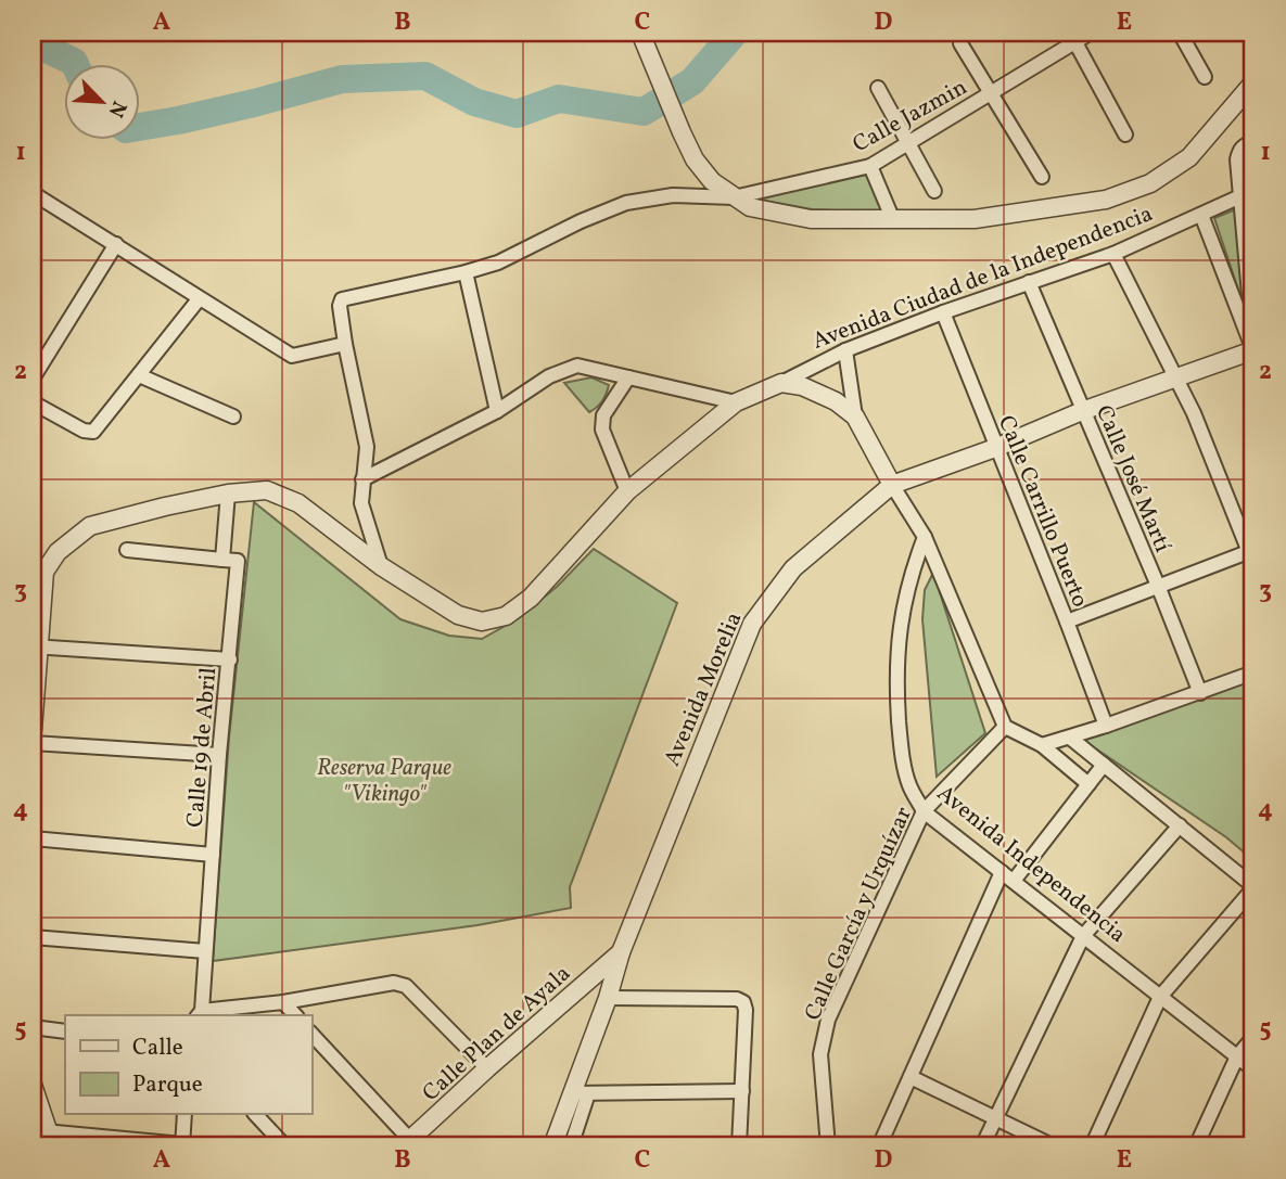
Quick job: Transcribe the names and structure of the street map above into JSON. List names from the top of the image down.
{
  "streets": {
    "street": [
      "Calle Jazmin",
      "Avenida Ciudad de la Independencia",
      "Calle José Martí",
      "Calle Carrillo Puerto",
      "Avenida Morelia",
      "Calle 19 de Abril",
      "Avenida Independencia",
      "Calle García y Urquízar",
      "Calle Plan de Ayala"
    ]
  },
  "crossings": [
    ["Avenida Ciudad de la Independencia", "Calle José Martí"],
    ["Avenida Ciudad de la Independencia", "Calle Carrillo Puerto"],
    ["Calle José Martí", "Avenida Morelia"],
    ["Calle Carrillo Puerto", "Avenida Morelia"],
    ["Avenida Morelia", "Calle Plan de Ayala"],
    ["Avenida Independencia", "Calle García y Urquízar"]
  ],
  "parks": ["Reserva Parque \"Vikingo\""],
  "legend": ["Calle", "Parque"],
  "north": "bottom right",
  "grid": {
    "columns": [
      "A",
      "B",
      "C",
      "D",
      "E"
    ],
    "rows": [
      "1",
      "2",
      "3",
      "4",
      "5"
    ]
  }
}
